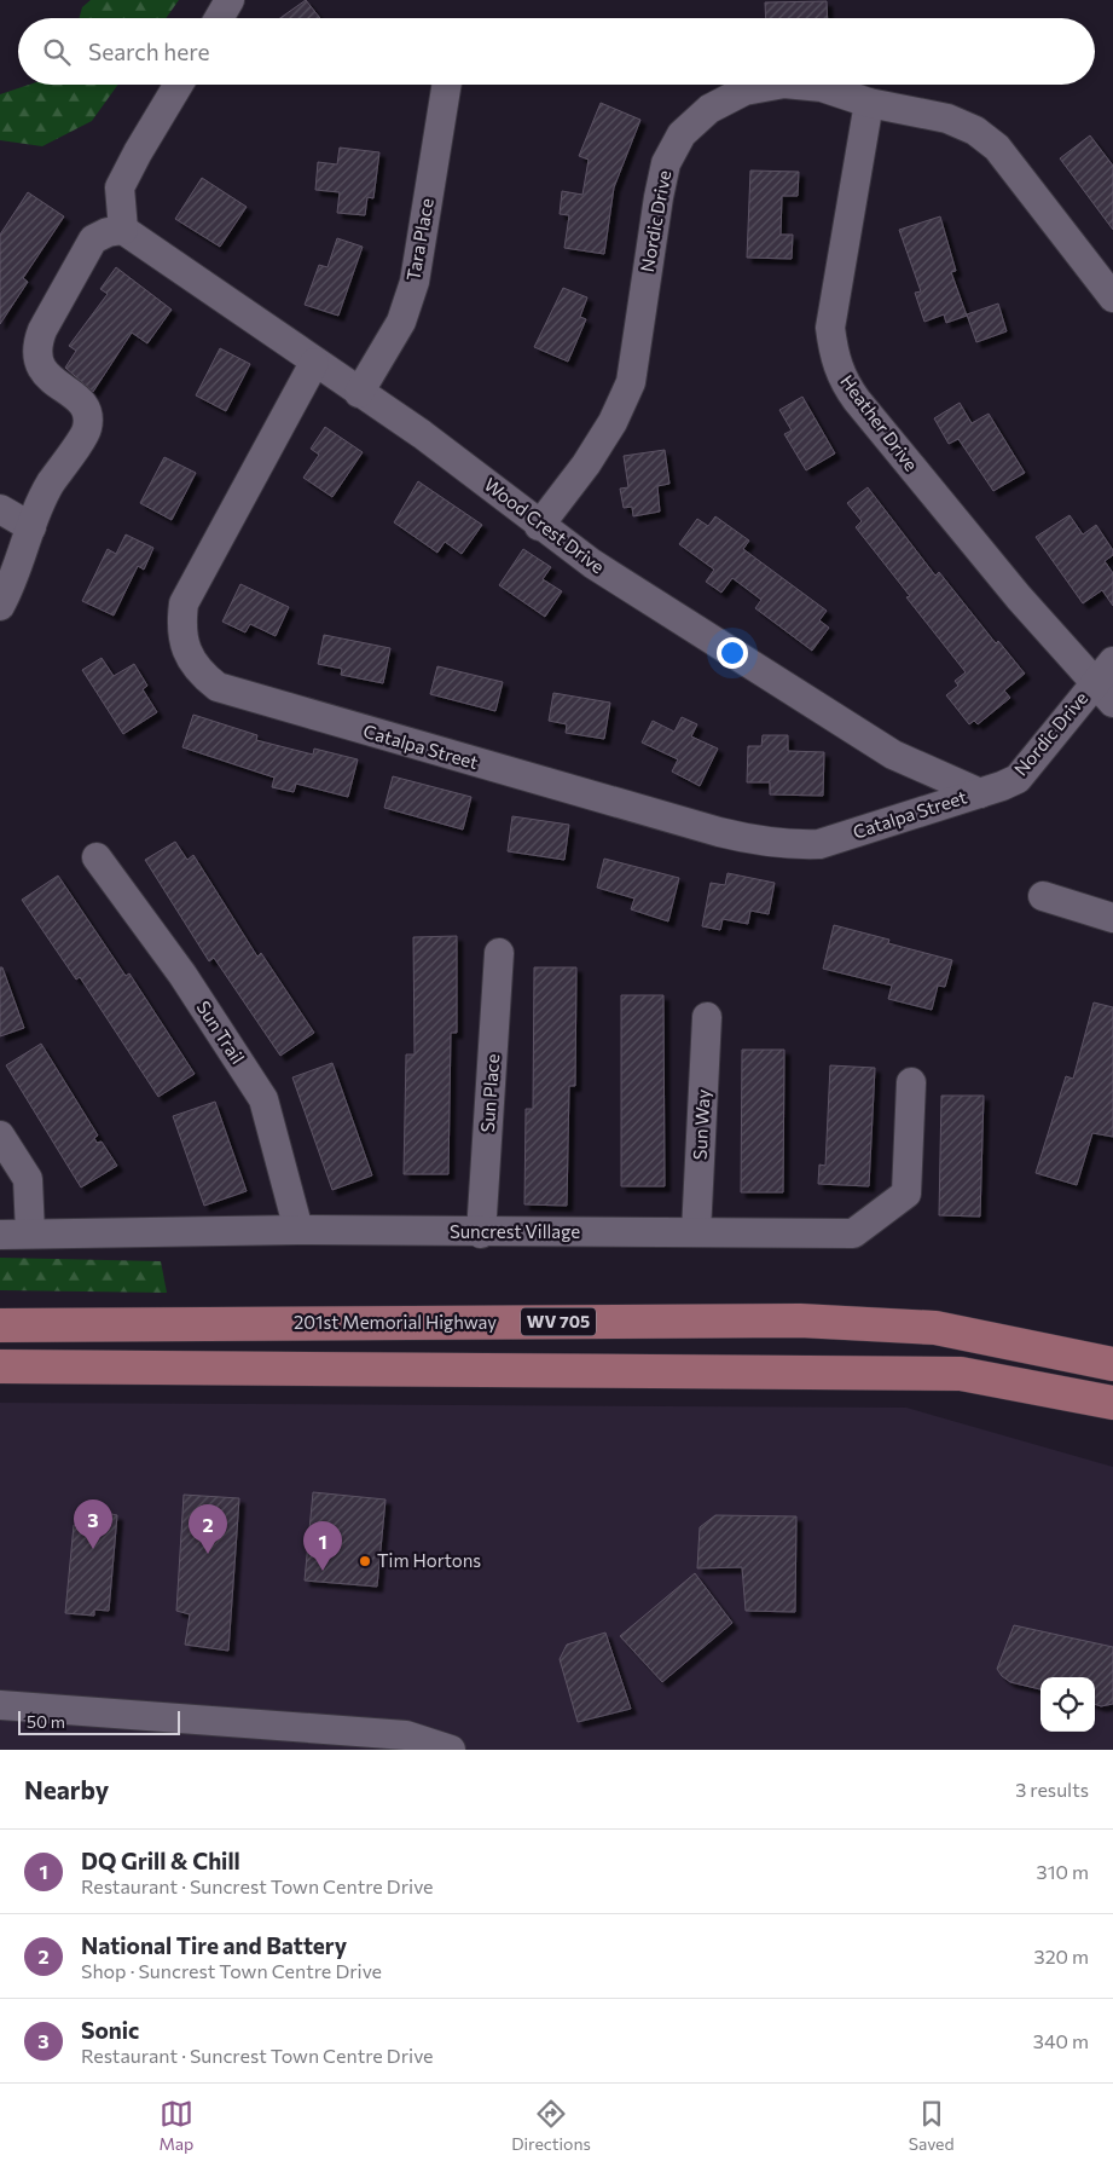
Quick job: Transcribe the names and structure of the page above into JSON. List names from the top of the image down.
{
  "streets": {
    "main road": ["WV 705", "201st Memorial Highway"],
    "street": [
      "Nordic Drive",
      "Tara Place",
      "Heather Drive",
      "Wood Crest Drive",
      "Catalpa Street",
      "Sun Trail",
      "Sun Place",
      "Sun Way",
      "Suncrest Village"
    ]
  },
  "crossings": [
    ["Nordic Drive", "Heather Drive"],
    ["Nordic Drive", "Wood Crest Drive"],
    ["Nordic Drive", "Catalpa Street"],
    ["Tara Place", "Wood Crest Drive"],
    ["Wood Crest Drive", "Catalpa Street"],
    ["Sun Trail", "Suncrest Village"],
    ["Sun Place", "Suncrest Village"],
    ["Sun Way", "Suncrest Village"]
  ],
  "places": ["Tim Hortons"],
  "scale_bar": "50 m",
  "page": {
    "search": "Search here",
    "pins": ["3", "2", "1"],
    "scale": "50 m",
    "heading": ["Nearby", "3 results"],
    "list": [
      {
        "mark": "1",
        "name": "DQ Grill & Chill",
        "note": "Restaurant · Suncrest Town Centre Drive",
        "value": "310 m"
      },
      {
        "mark": "2",
        "name": "National Tire and Battery",
        "note": "Shop · Suncrest Town Centre Drive",
        "value": "320 m"
      },
      {
        "mark": "3",
        "name": "Sonic",
        "note": "Restaurant · Suncrest Town Centre Drive",
        "value": "340 m"
      }
    ],
    "nav": ["Map", "Directions", "Saved"]
  }
}
